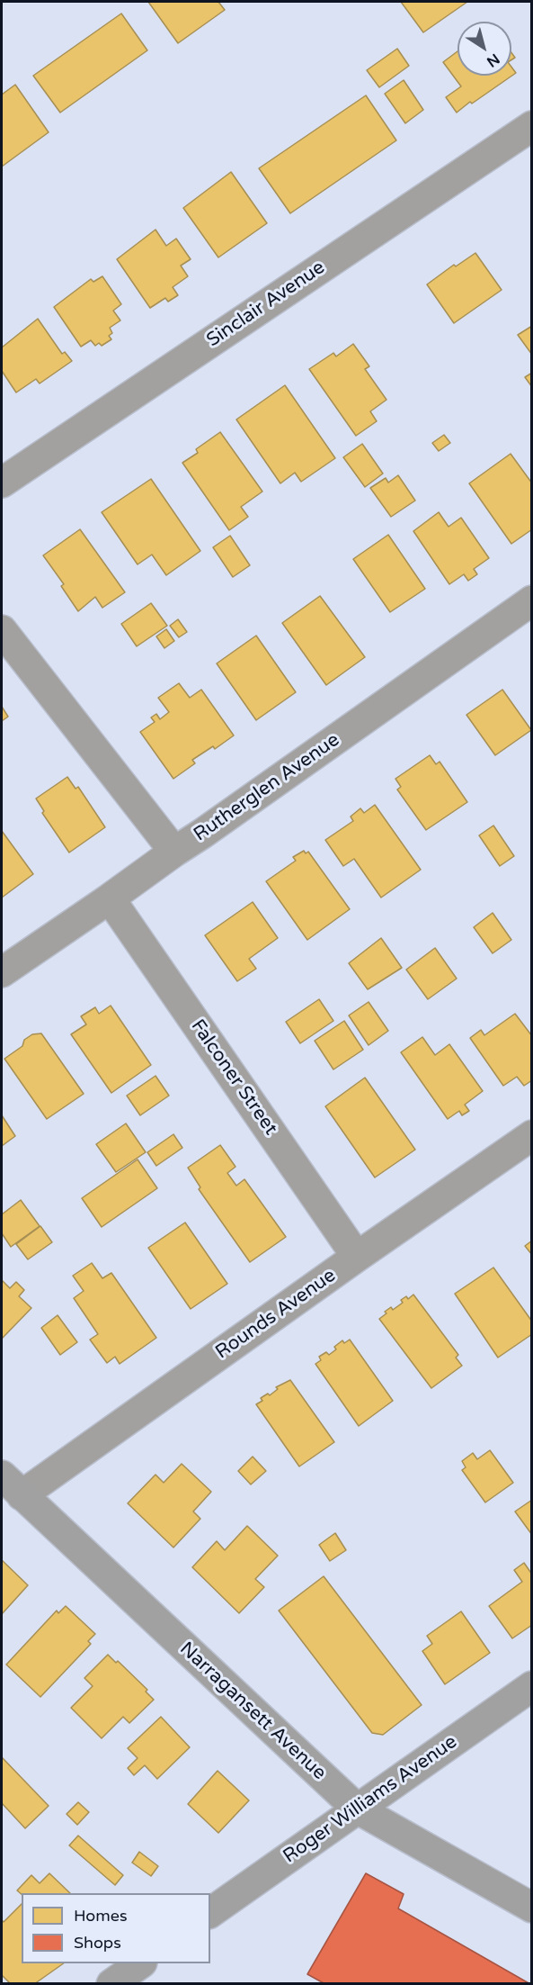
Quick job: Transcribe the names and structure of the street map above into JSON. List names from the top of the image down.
{
  "streets": {
    "street": [
      "Sinclair Avenue",
      "Rutherglen Avenue",
      "Falconer Street",
      "Rounds Avenue",
      "Narragansett Avenue",
      "Roger Williams Avenue"
    ]
  },
  "crossings": [
    ["Rutherglen Avenue", "Falconer Street"],
    ["Falconer Street", "Rounds Avenue"],
    ["Rounds Avenue", "Narragansett Avenue"],
    ["Narragansett Avenue", "Roger Williams Avenue"]
  ],
  "legend": ["Homes", "Shops"],
  "north": "bottom right"
}
